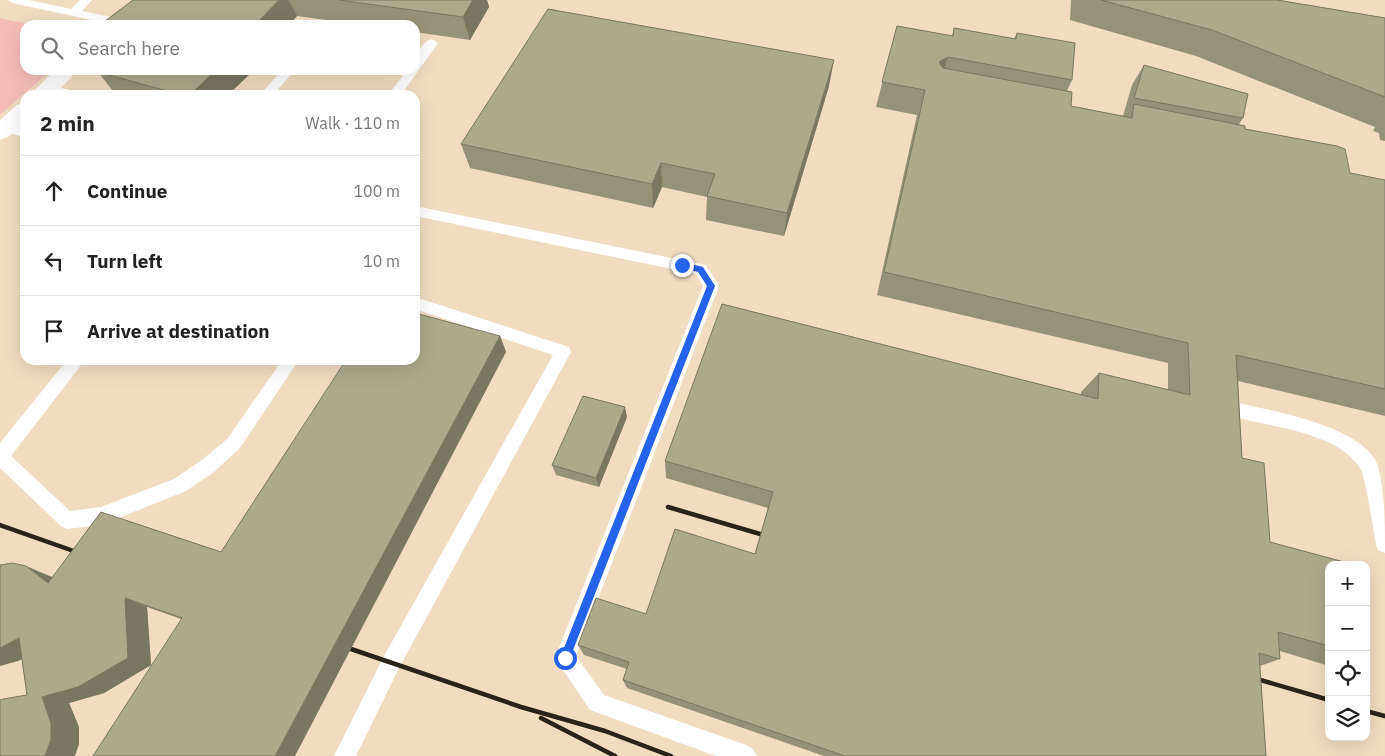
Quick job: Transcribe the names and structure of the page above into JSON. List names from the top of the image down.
{
  "page": {
    "search": "Search here",
    "heading": ["2 min", "Walk · 110 m"],
    "list": [
      ["Continue", "100 m"],
      ["Turn left", "10 m"],
      "Arrive at destination"
    ],
    "map_buttons": ["+", "−"]
  }
}
